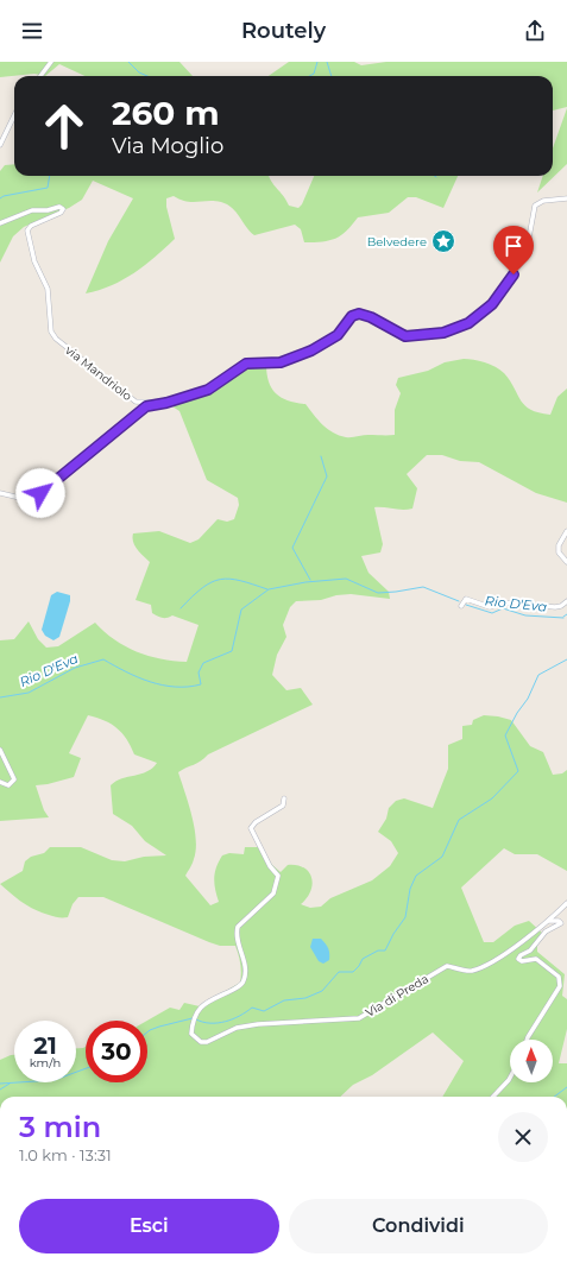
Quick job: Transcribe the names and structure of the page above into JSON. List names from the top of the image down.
{
  "streets": {
    "street": ["via Mandriolo", "Via di Preda"]
  },
  "water": ["Rio D'Eva"],
  "places": {
    "place": ["Belvedere"]
  },
  "north": "top",
  "page": {
    "header": "Routely",
    "turn": ["260 m", "Via Moglio"],
    "speed": "21 km/h",
    "limit": "30",
    "heading": ["3 min", "1.0 km · 13:31"],
    "buttons": ["Esci", "Condividi"]
  }
}
